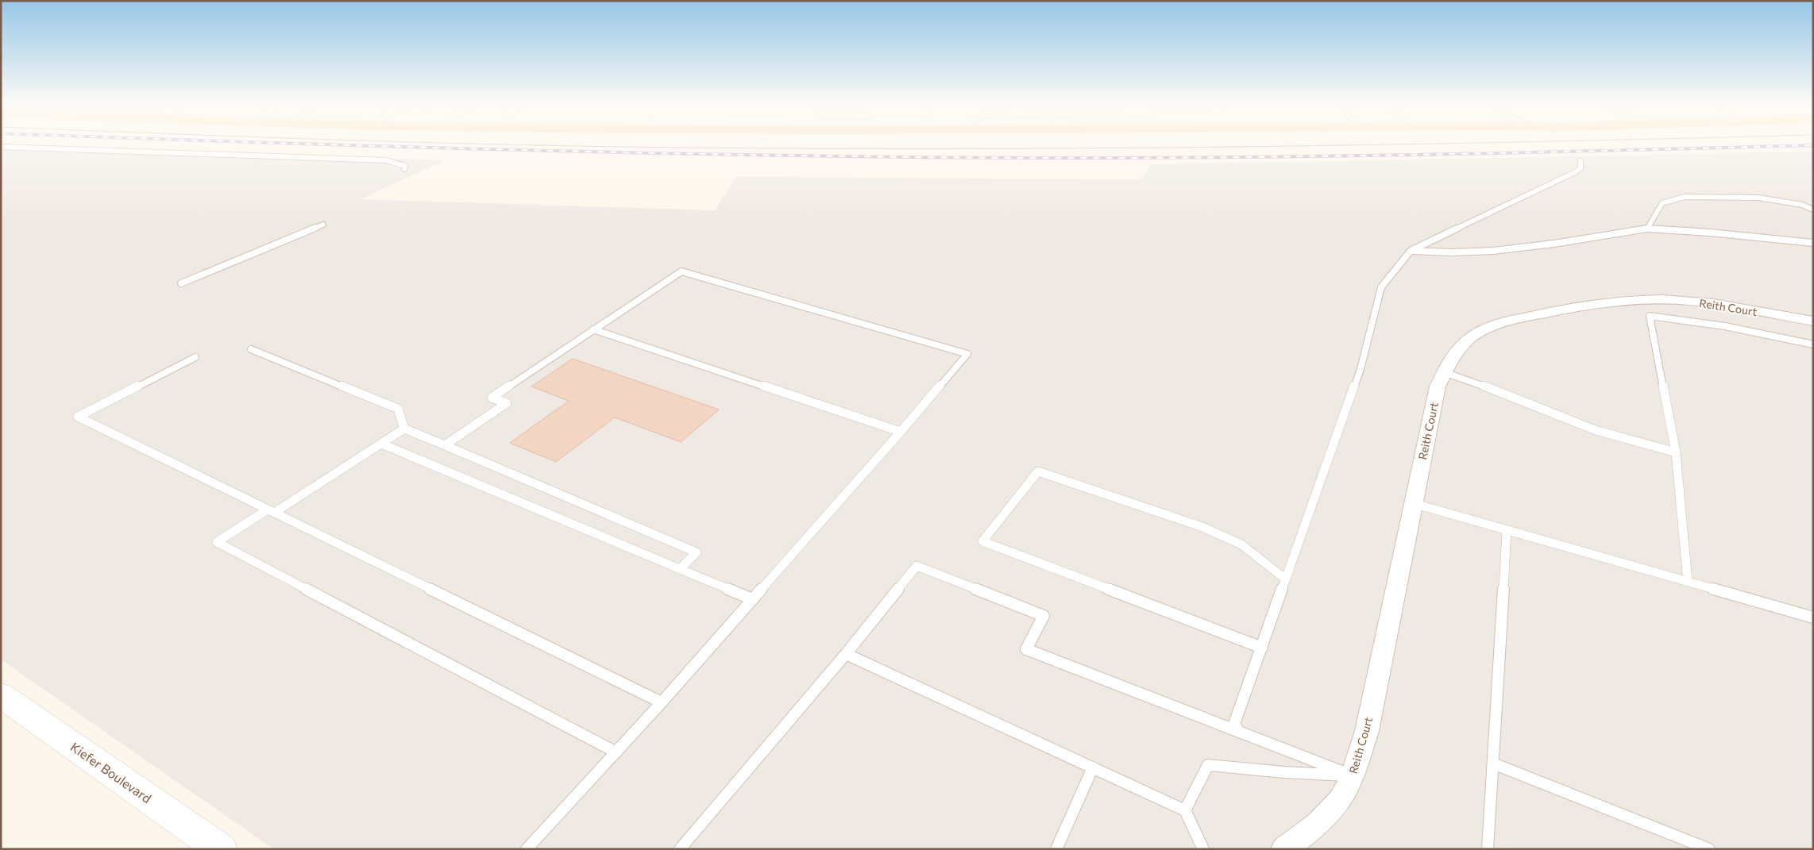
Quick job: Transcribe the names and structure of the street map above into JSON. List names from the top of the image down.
{
  "streets": {
    "street": ["Reith Court", "Kiefer Boulevard"]
  }
}
